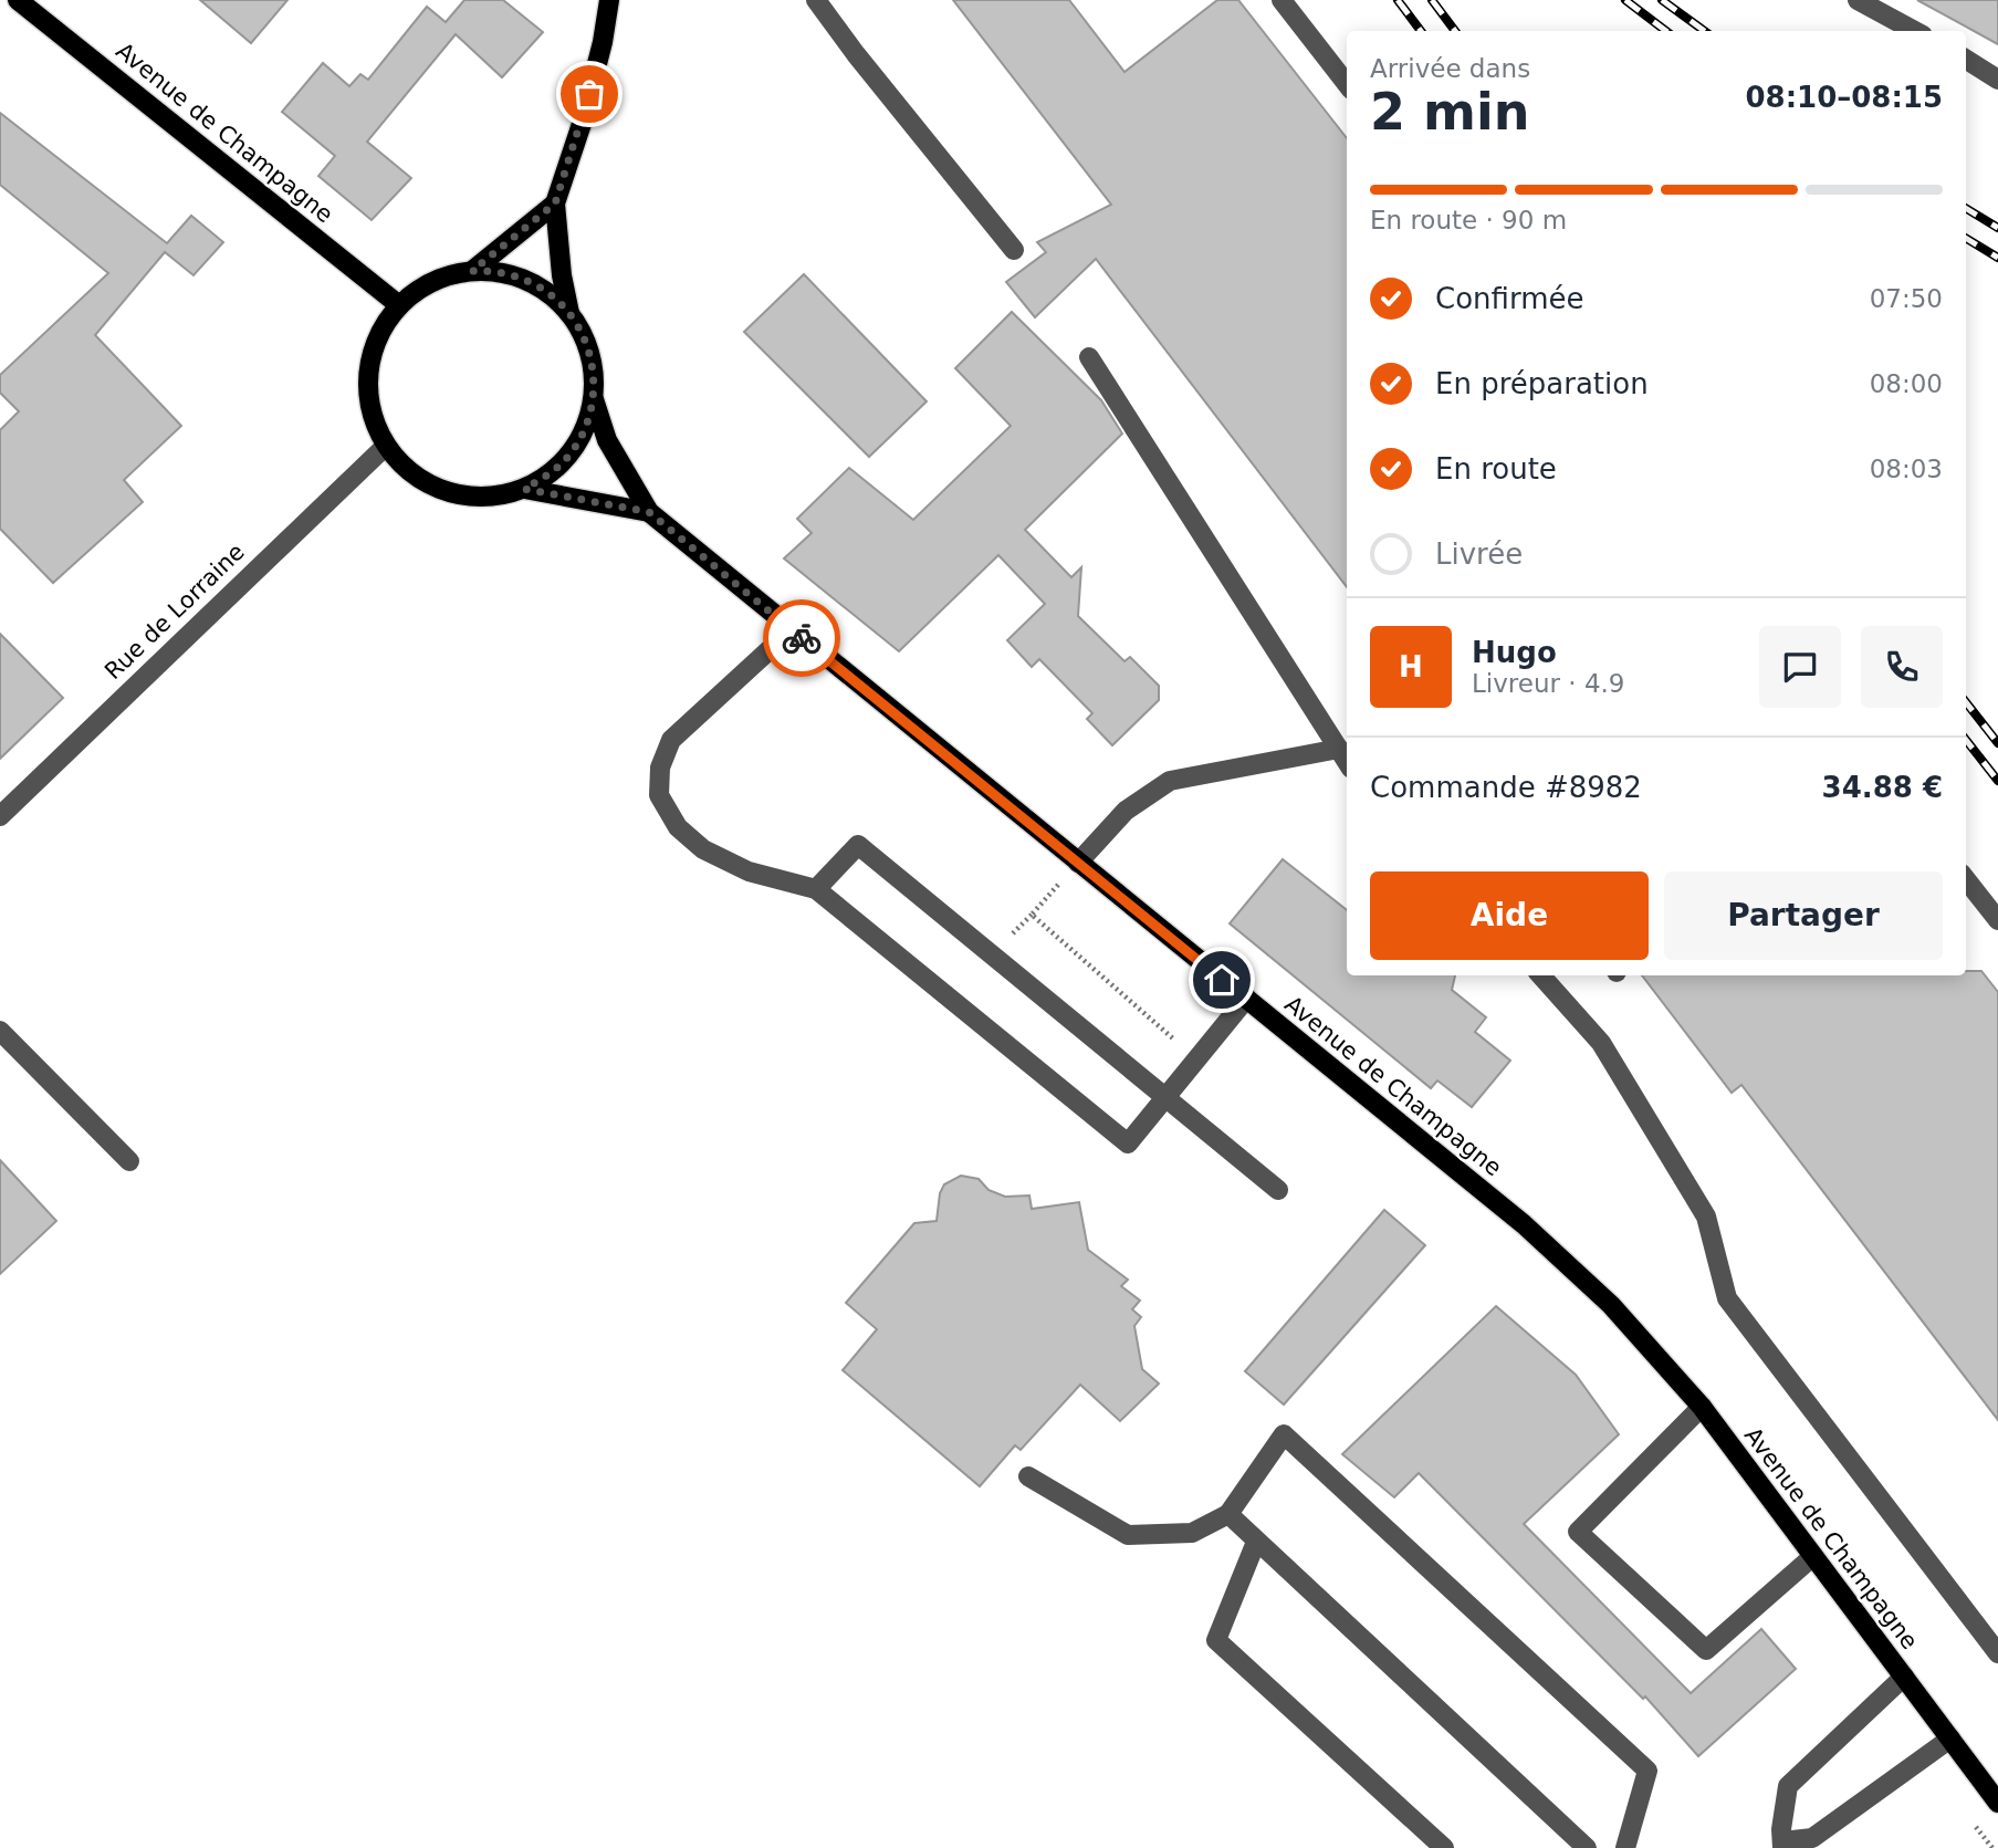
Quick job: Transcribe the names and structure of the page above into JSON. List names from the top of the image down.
{
  "streets": {
    "main road": ["Avenue de Champagne"],
    "street": ["Rue de Lorraine"]
  },
  "crossings": [
    ["Avenue de Champagne", "Rue de Lorraine"]
  ],
  "page": {
    "heading": ["2 min", "Arrivée dans", "08:10–08:15"],
    "panel": [
      "Hugo",
      "Livreur · 4.9",
      "Commande #8982",
      "34.88 €"
    ],
    "bar": "En route · 90 m",
    "list": [
      ["Confirmée", "07:50"],
      ["En préparation", "08:00"],
      ["En route", "08:03"],
      "Livrée"
    ],
    "round": "H",
    "buttons": ["Aide", "Partager"]
  }
}
